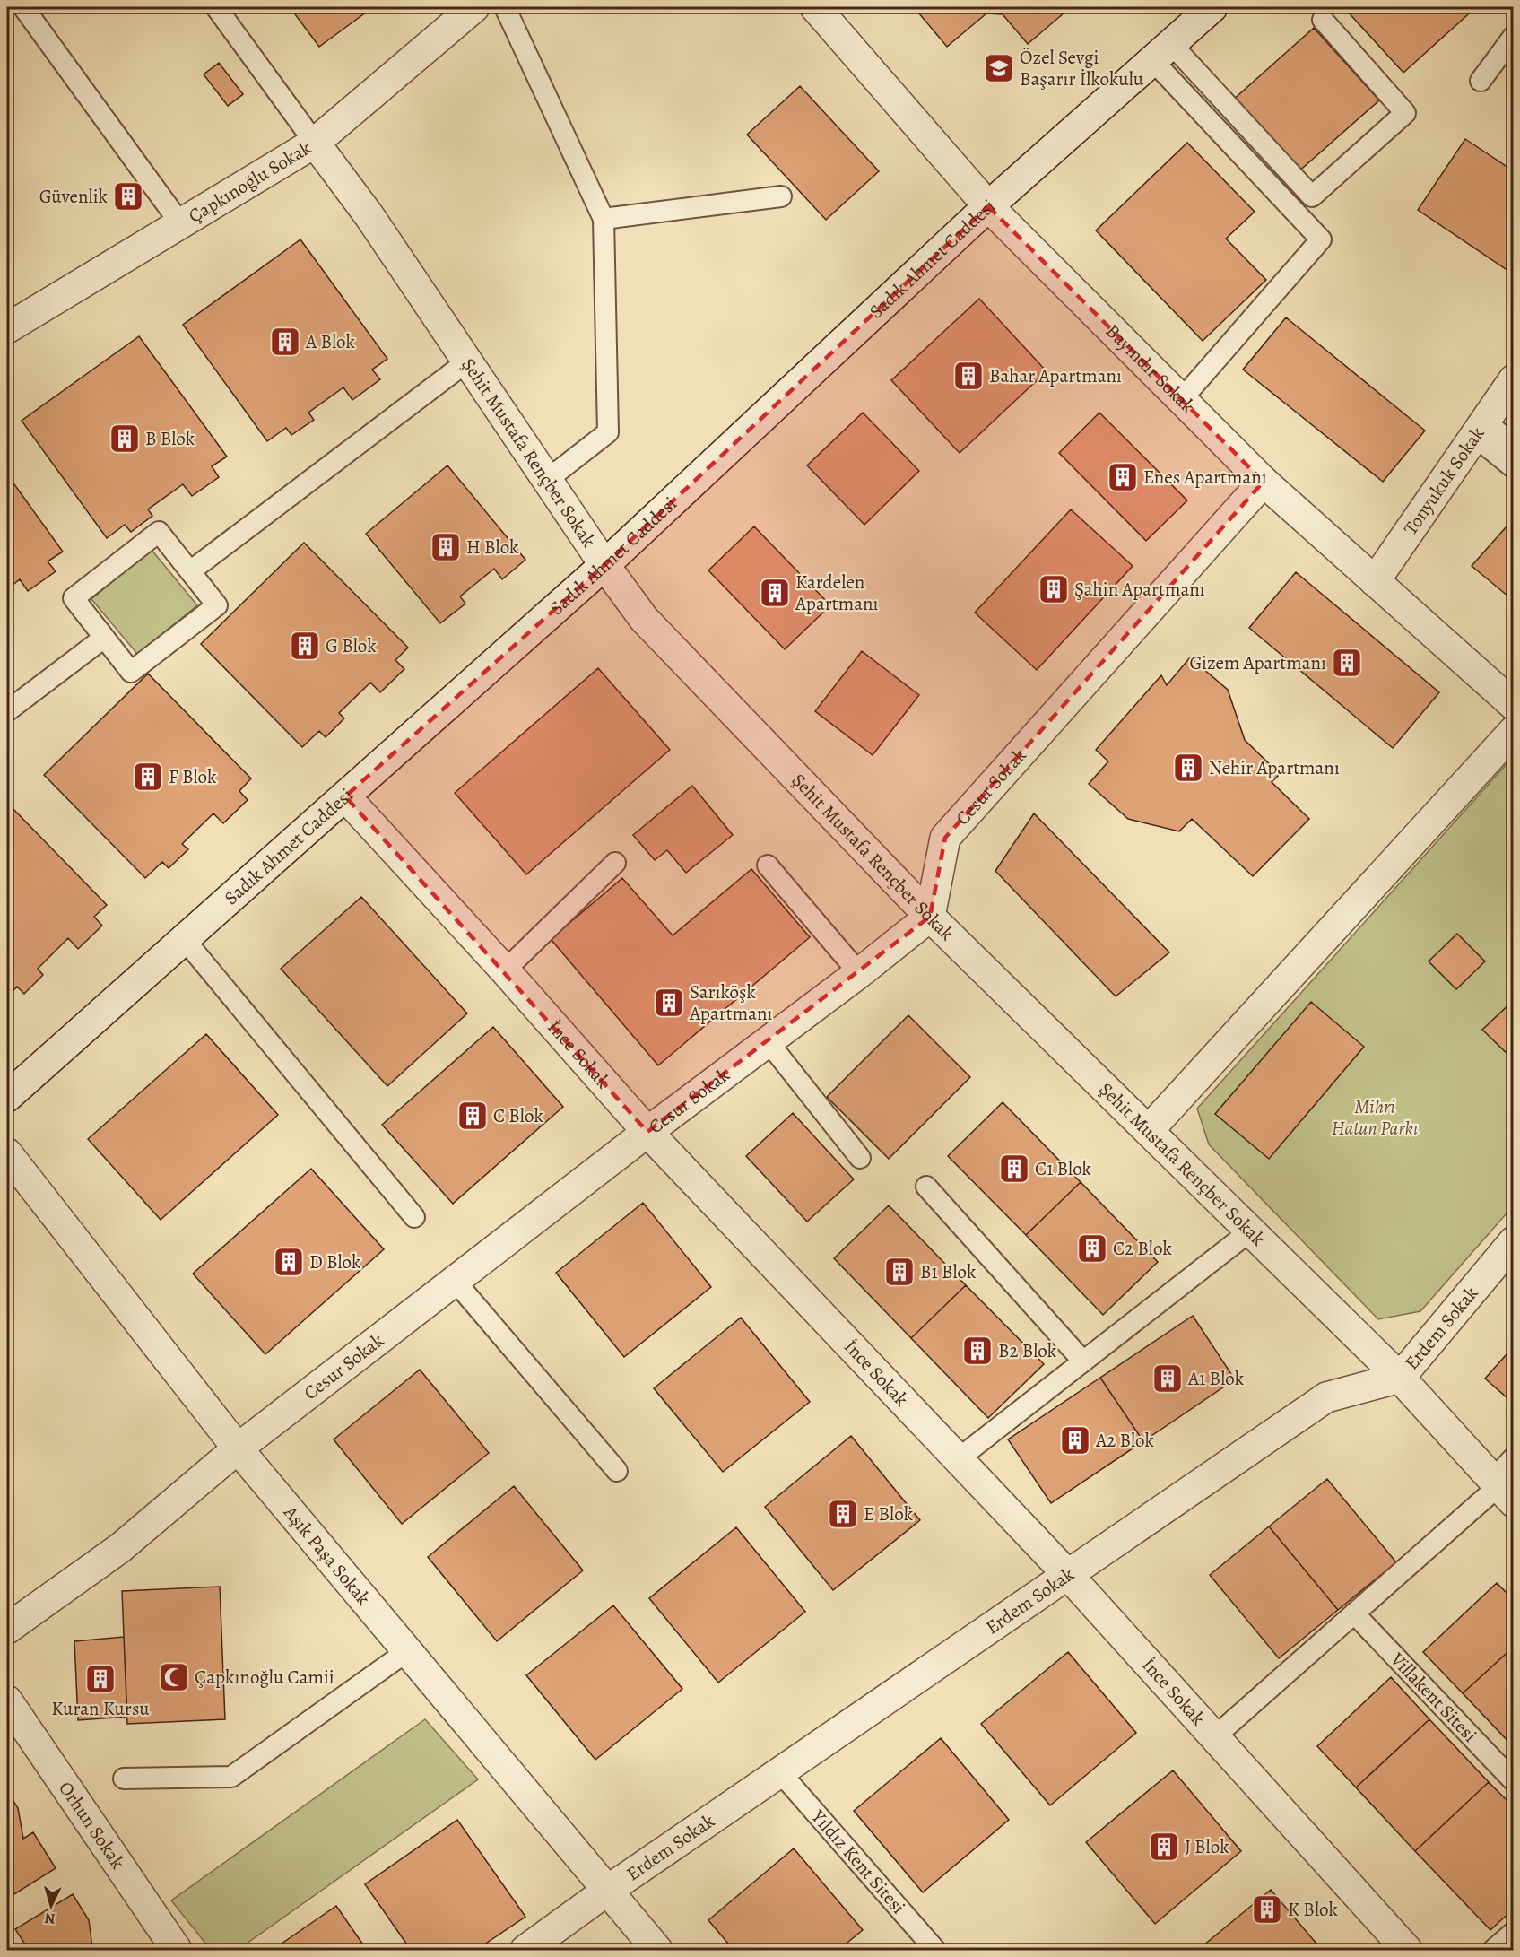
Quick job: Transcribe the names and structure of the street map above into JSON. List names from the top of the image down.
{
  "streets": {
    "street": [
      "Çapkınoğlu Sokak",
      "Sadık Ahmet Caddesi",
      "Bayındır Sokak",
      "Şehit Mustafa Rençber Sokak",
      "Tonyukuk Sokak",
      "Cesur Sokak",
      "İnce Sokak",
      "Erdem Sokak",
      "Aşık Paşa Sokak",
      "Orhun Sokak"
    ],
    "lane": ["Villakent Sitesi", "Yıldız Kent Sitesi"]
  },
  "crossings": [
    ["Çapkınoğlu Sokak", "Şehit Mustafa Rençber Sokak"],
    ["Sadık Ahmet Caddesi", "Bayındır Sokak"],
    ["Sadık Ahmet Caddesi", "Şehit Mustafa Rençber Sokak"],
    ["Sadık Ahmet Caddesi", "İnce Sokak"],
    ["Bayındır Sokak", "Tonyukuk Sokak"],
    ["Bayındır Sokak", "Cesur Sokak"],
    ["Şehit Mustafa Rençber Sokak", "Cesur Sokak"],
    ["Şehit Mustafa Rençber Sokak", "Erdem Sokak"],
    ["Cesur Sokak", "İnce Sokak"],
    ["Cesur Sokak", "Aşık Paşa Sokak"],
    ["İnce Sokak", "Erdem Sokak"],
    ["Erdem Sokak", "Aşık Paşa Sokak"],
    ["Erdem Sokak", "Yıldız Kent Sitesi"]
  ],
  "parks": ["Mihri Hatun Parkı"],
  "places": {
    "school or university": ["Özel Sevgi Başarır İlkokulu"],
    "building": [
      "Güvenlik",
      "A Blok",
      "Bahar Apartmanı",
      "B Blok",
      "Enes Apartmanı",
      "H Blok",
      "Şahin Apartmanı",
      "Kardelen Apartmanı",
      "G Blok",
      "Gizem Apartmanı",
      "Nehir Apartmanı",
      "F Blok",
      "Sarıköşk Apartmanı",
      "C Blok",
      "C1 Blok",
      "C2 Blok",
      "D Blok",
      "B1 Blok",
      "B2 Blok",
      "A1 Blok",
      "A2 Blok",
      "E Blok",
      "Kuran Kursu",
      "J Blok",
      "K Blok"
    ],
    "mosque": ["Çapkınoğlu Camii"]
  },
  "north": "bottom"
}
